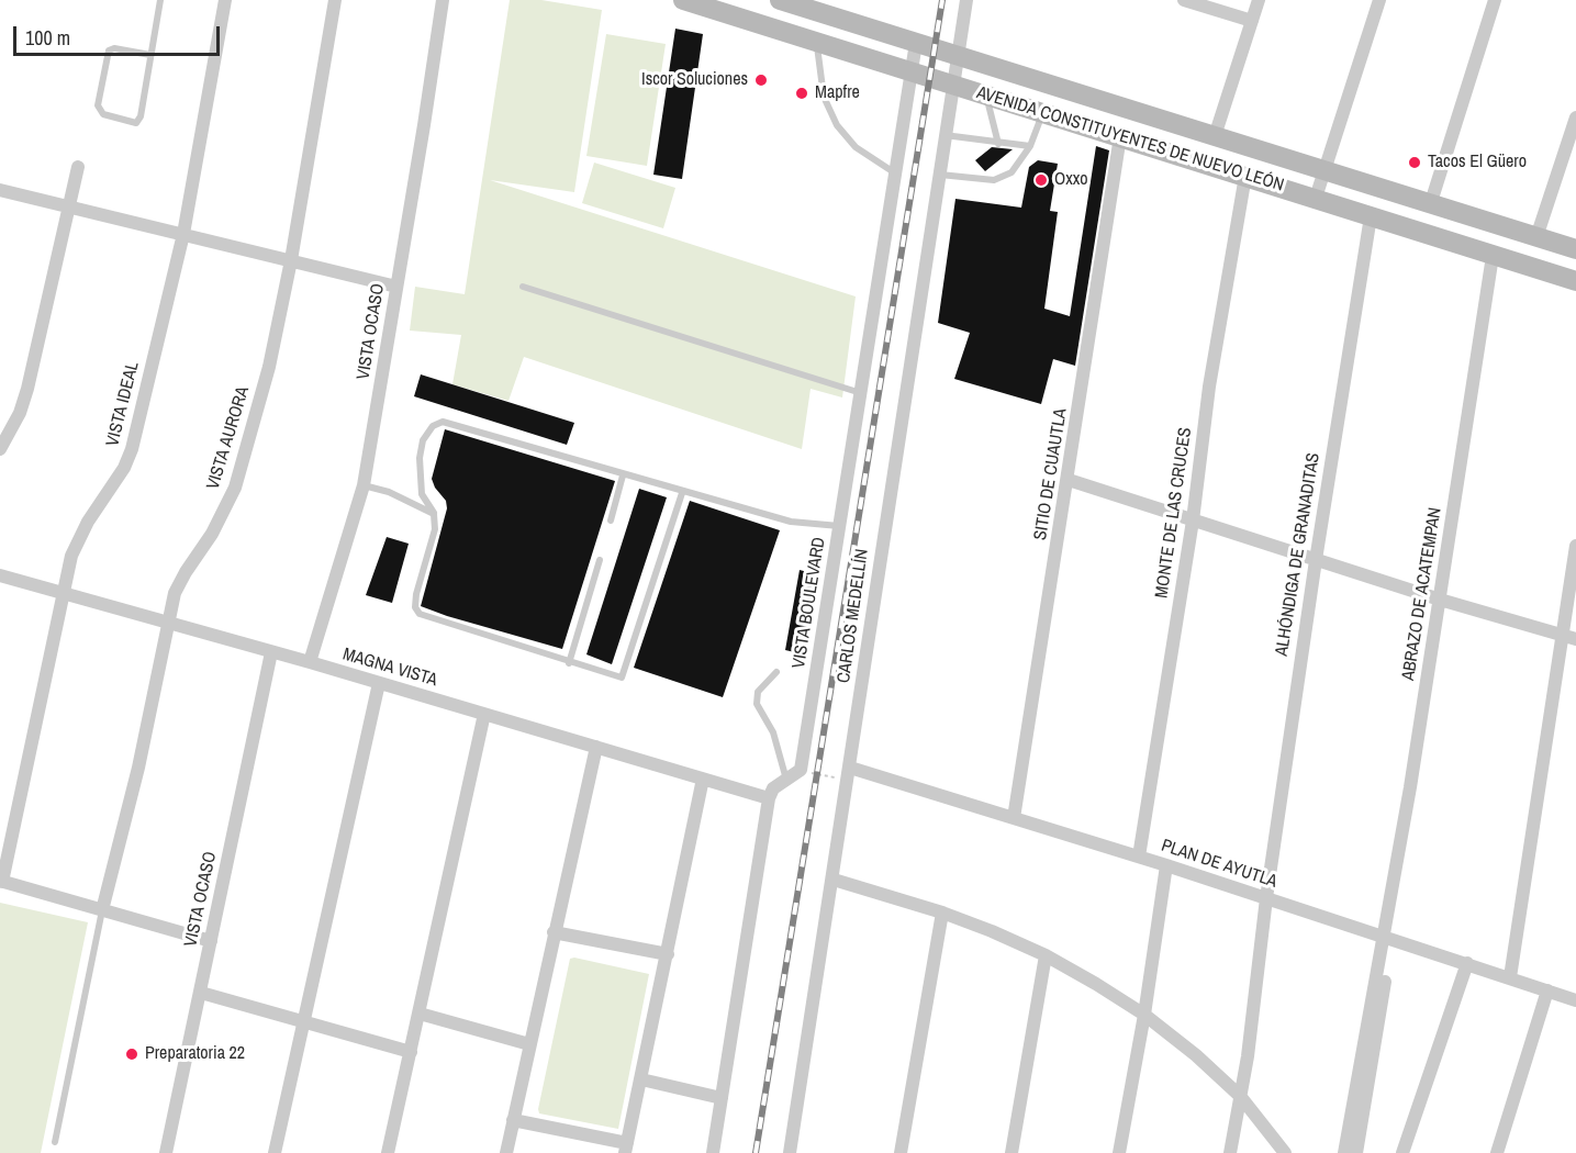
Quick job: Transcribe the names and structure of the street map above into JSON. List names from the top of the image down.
{
  "streets": {
    "main road": ["AVENIDA CONSTITUYENTES DE NUEVO LEÓN"],
    "street": [
      "VISTA OCASO",
      "VISTA IDEAL",
      "VISTA AURORA",
      "SITIO DE CUAUTLA",
      "MONTE DE LAS CRUCES",
      "ALHÓNDIGA DE GRANADITAS",
      "ABRAZO DE ACATEMPAN",
      "VISTA BOULEVARD",
      "CARLOS MEDELLÍN",
      "MAGNA VISTA",
      "PLAN DE AYUTLA"
    ]
  },
  "crossings": [
    ["AVENIDA CONSTITUYENTES DE NUEVO LEÓN", "SITIO DE CUAUTLA"],
    ["AVENIDA CONSTITUYENTES DE NUEVO LEÓN", "MONTE DE LAS CRUCES"],
    ["AVENIDA CONSTITUYENTES DE NUEVO LEÓN", "ALHÓNDIGA DE GRANADITAS"],
    ["AVENIDA CONSTITUYENTES DE NUEVO LEÓN", "ABRAZO DE ACATEMPAN"],
    ["AVENIDA CONSTITUYENTES DE NUEVO LEÓN", "VISTA BOULEVARD"],
    ["AVENIDA CONSTITUYENTES DE NUEVO LEÓN", "CARLOS MEDELLÍN"],
    ["VISTA OCASO", "MAGNA VISTA"],
    ["VISTA IDEAL", "MAGNA VISTA"],
    ["VISTA AURORA", "MAGNA VISTA"],
    ["SITIO DE CUAUTLA", "PLAN DE AYUTLA"],
    ["MONTE DE LAS CRUCES", "PLAN DE AYUTLA"],
    ["ALHÓNDIGA DE GRANADITAS", "PLAN DE AYUTLA"],
    ["ABRAZO DE ACATEMPAN", "PLAN DE AYUTLA"],
    ["CARLOS MEDELLÍN", "PLAN DE AYUTLA"]
  ],
  "places": [
    "Iscor Soluciones",
    "Mapfre",
    "Tacos El Güero",
    "Oxxo",
    "Preparatoria 22"
  ],
  "scale_bar": "100 m"
}
